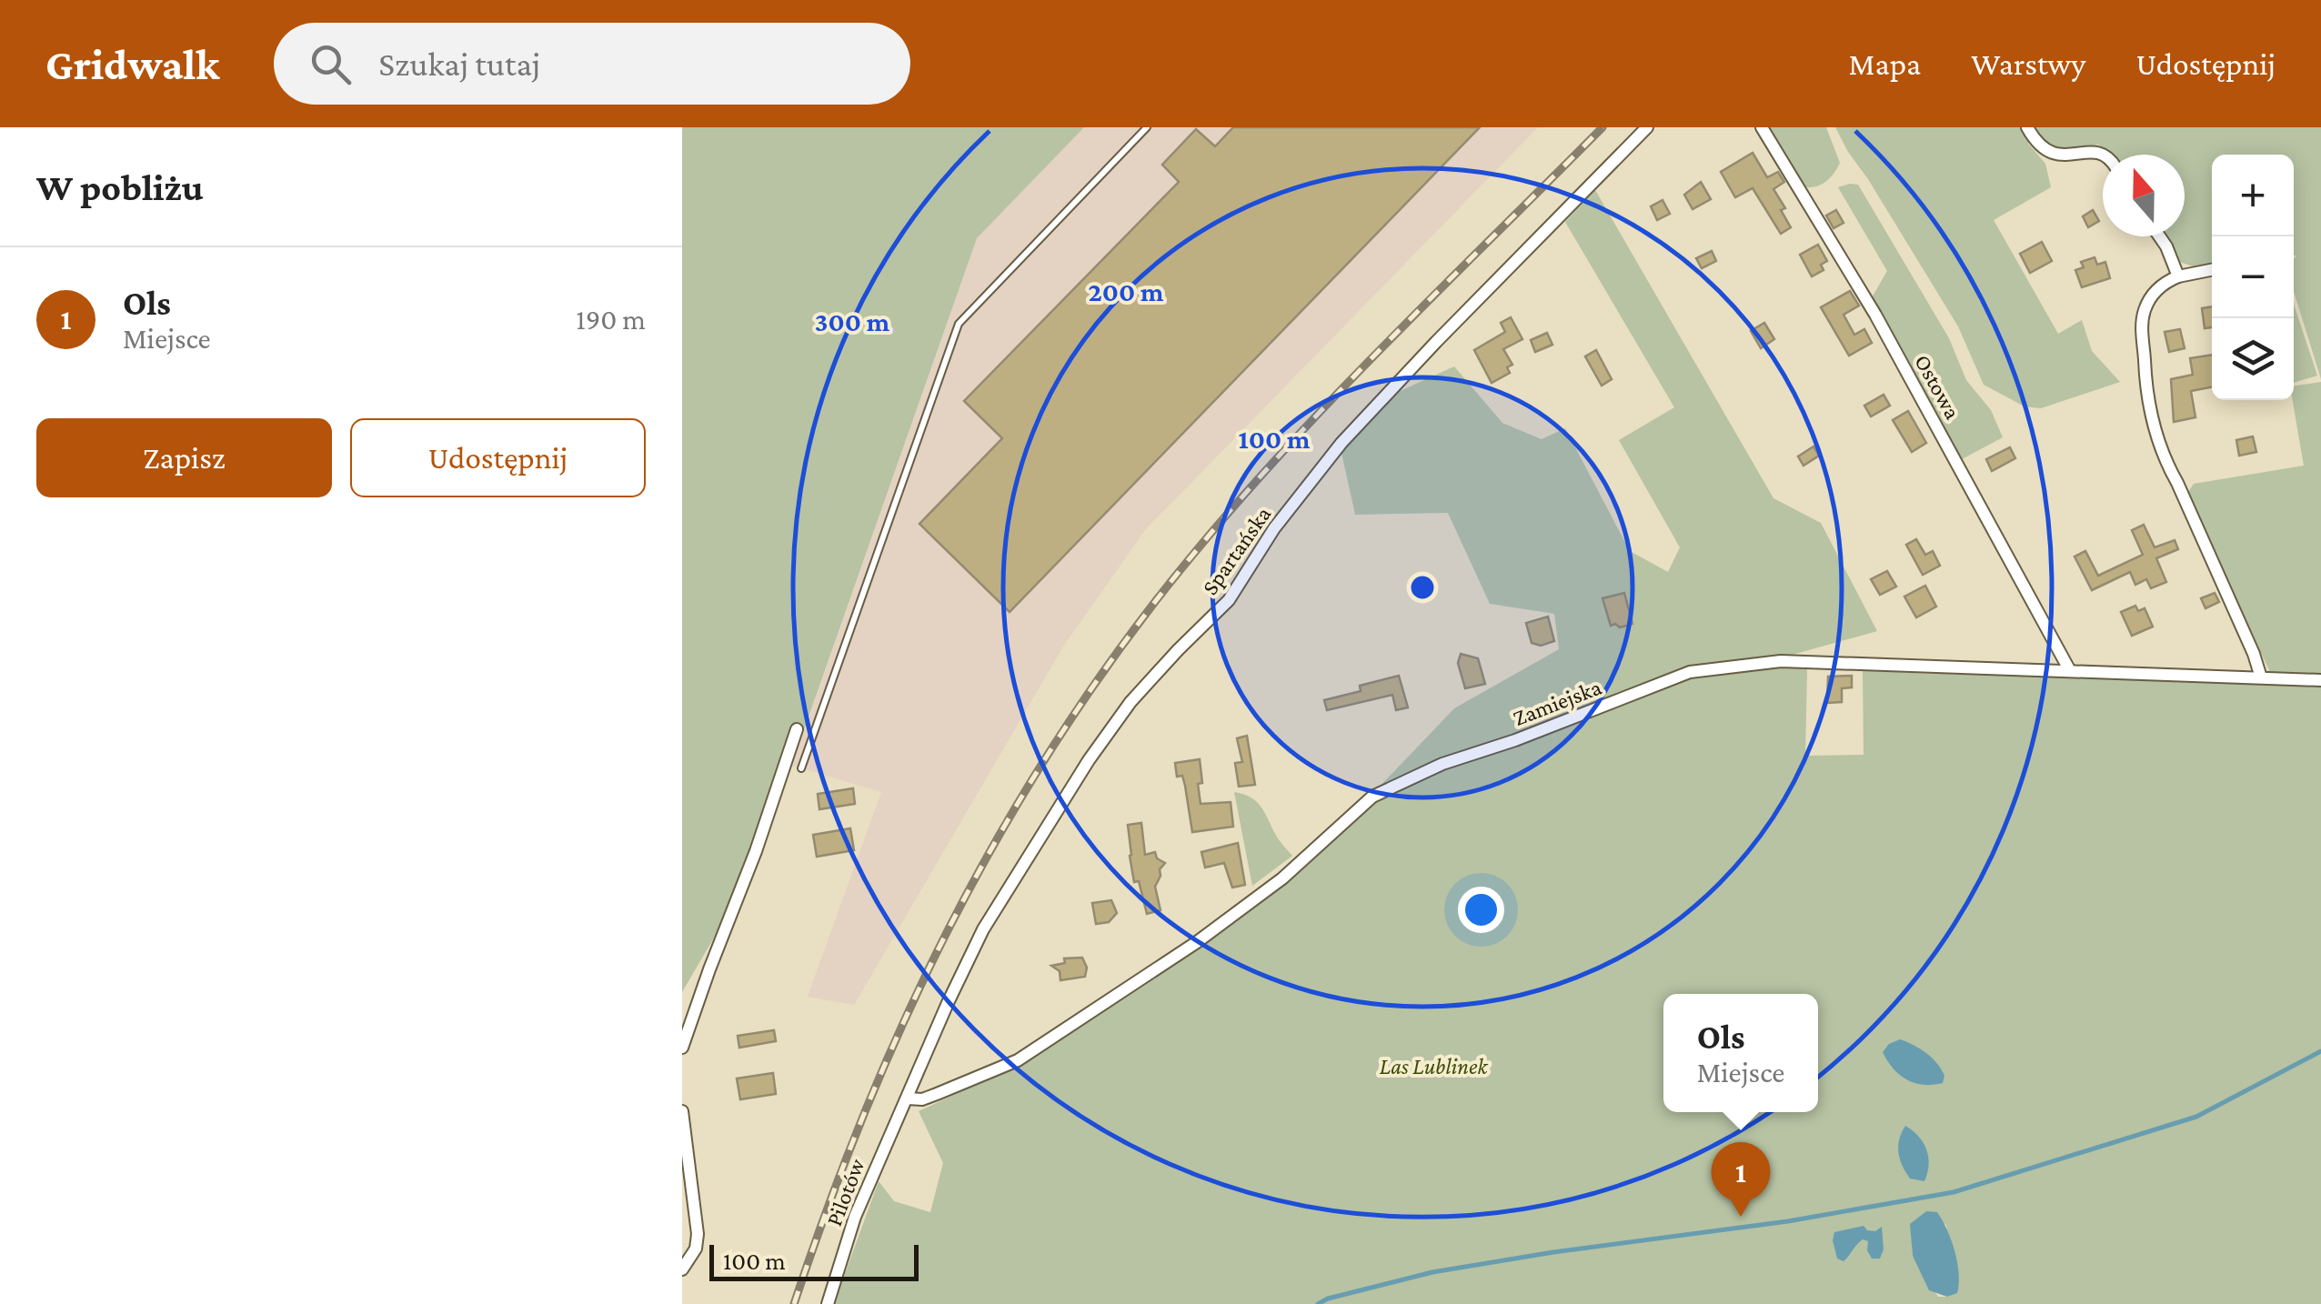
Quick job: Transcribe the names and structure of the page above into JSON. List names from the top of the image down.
{
  "streets": {
    "street": [
      "Ostowa",
      "Spartańska",
      "Zamiejska",
      "Pilotów"
    ]
  },
  "crossings": [
    ["Ostowa", "Zamiejska"],
    ["Spartańska", "Zamiejska"],
    ["Spartańska", "Pilotów"],
    ["Zamiejska", "Pilotów"]
  ],
  "parks": ["Las Lublinek"],
  "scale_bar": "100 m",
  "north": "top",
  "page": {
    "header": "Gridwalk",
    "search": "Szukaj tutaj",
    "nav": ["Mapa", "Warstwy", "Udostępnij"],
    "heading": "W pobliżu",
    "map_buttons": ["+", "−"],
    "list": [
      {
        "mark": "1",
        "name": "Ols",
        "note": "Miejsce",
        "value": "190 m"
      }
    ],
    "buttons": ["Zapisz", "Udostępnij"],
    "popup": ["Ols", "Miejsce"],
    "pins": "1",
    "scale": "100 m"
  },
  "rings": ["200 m", "300 m", "100 m"]
}
